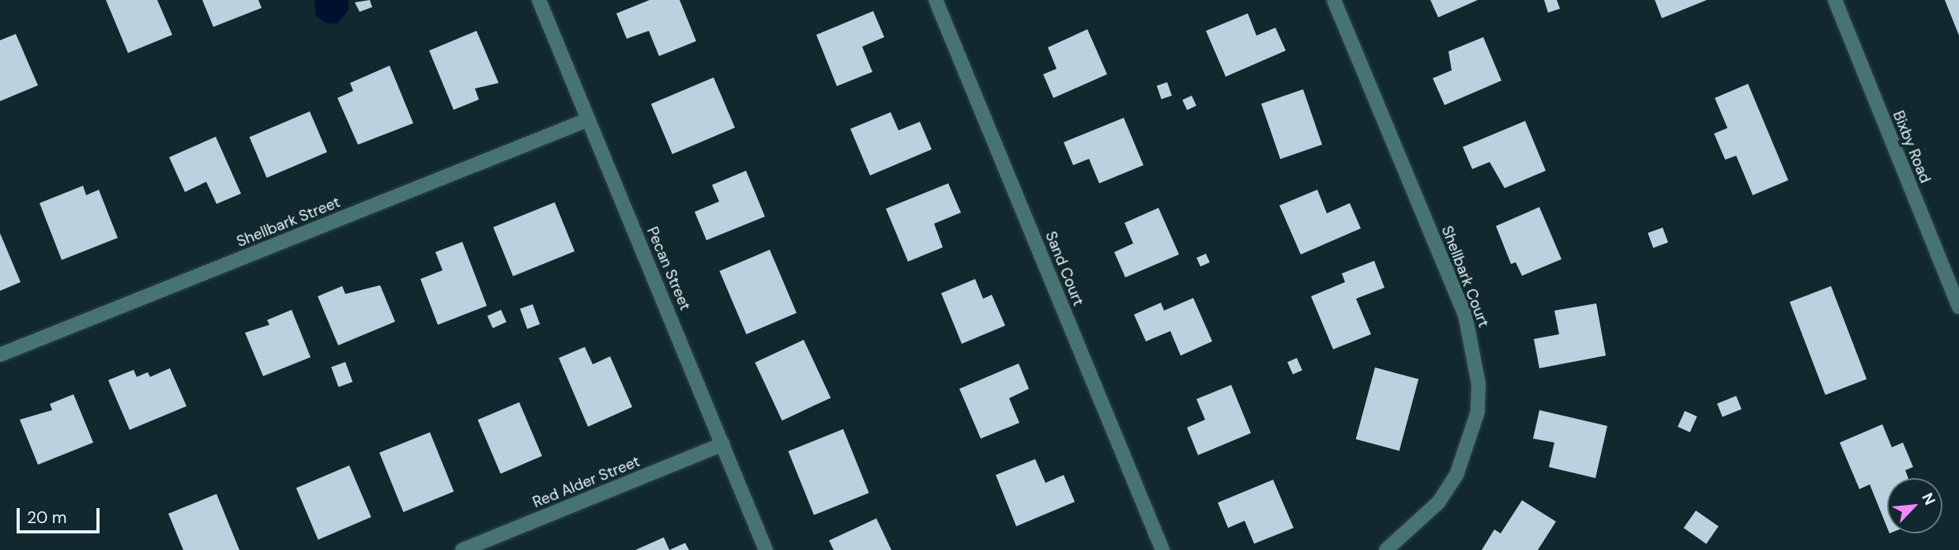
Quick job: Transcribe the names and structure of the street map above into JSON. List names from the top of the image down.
{
  "streets": {
    "street": [
      "Bixby Road",
      "Shellbark Street",
      "Pecan Street",
      "Sand Court",
      "Shellbark Court",
      "Red Alder Street"
    ]
  },
  "crossings": [
    ["Shellbark Street", "Pecan Street"],
    ["Pecan Street", "Red Alder Street"]
  ],
  "scale_bar": "20 m",
  "north": "top right"
}
